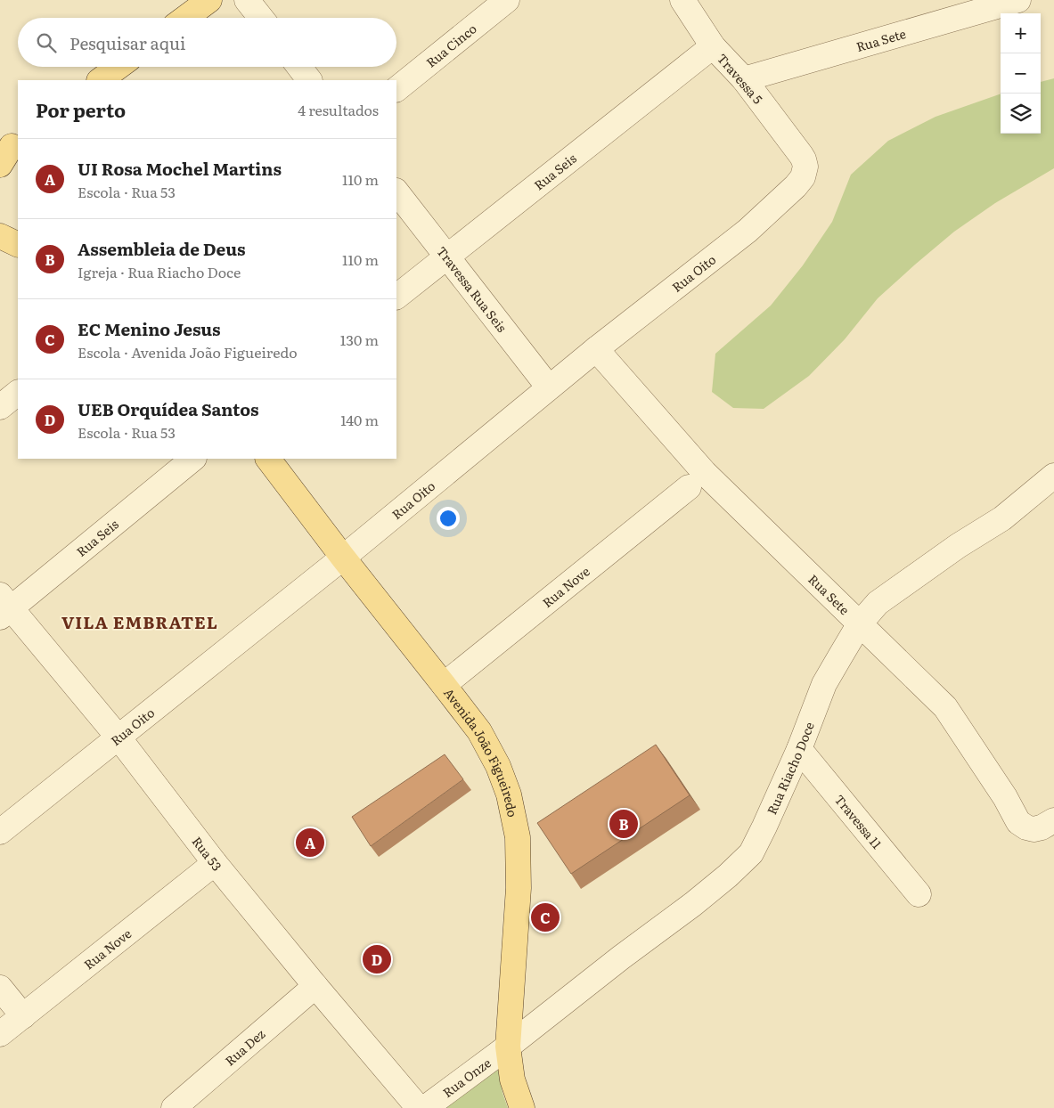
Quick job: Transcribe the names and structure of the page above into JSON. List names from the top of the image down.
{
  "streets": {
    "main road": ["Avenida João Figueiredo"],
    "street": [
      "Rua Sete",
      "Rua Cinco",
      "Travessa 5",
      "Rua Seis",
      "Rua Oito",
      "Travessa Rua Seis",
      "Rua Nove",
      "Rua Riacho Doce",
      "Travessa 11",
      "Rua 53",
      "Rua Dez",
      "Rua Onze"
    ]
  },
  "crossings": [
    ["Rua Sete", "Travessa 5"],
    ["Rua Sete", "Rua Oito"],
    ["Rua Sete", "Rua Riacho Doce"],
    ["Travessa 5", "Rua Seis"],
    ["Travessa 5", "Rua Oito"],
    ["Rua Seis", "Travessa Rua Seis"],
    ["Rua Seis", "Rua 53"],
    ["Rua Oito", "Travessa Rua Seis"],
    ["Rua Oito", "Avenida João Figueiredo"],
    ["Rua Oito", "Rua 53"],
    ["Rua Nove", "Avenida João Figueiredo"],
    ["Rua Nove", "Rua 53"],
    ["Avenida João Figueiredo", "Rua Riacho Doce"],
    ["Avenida João Figueiredo", "Rua Onze"],
    ["Rua Riacho Doce", "Travessa 11"],
    ["Rua Riacho Doce", "Rua Onze"],
    ["Rua 53", "Rua Dez"]
  ],
  "districts": ["VILA EMBRATEL"],
  "page": {
    "map_buttons": ["+", "−"],
    "search": "Pesquisar aqui",
    "heading": ["Por perto", "4 resultados"],
    "list": [
      {
        "mark": "A",
        "name": "UI Rosa Mochel Martins",
        "note": "Escola · Rua 53",
        "value": "110 m"
      },
      {
        "mark": "B",
        "name": "Assembleia de Deus",
        "note": "Igreja · Rua Riacho Doce",
        "value": "110 m"
      },
      {
        "mark": "C",
        "name": "EC Menino Jesus",
        "note": "Escola · Avenida João Figueiredo",
        "value": "130 m"
      },
      {
        "mark": "D",
        "name": "UEB Orquídea Santos",
        "note": "Escola · Rua 53",
        "value": "140 m"
      }
    ],
    "pins": [
      "B",
      "A",
      "C",
      "D"
    ]
  }
}
